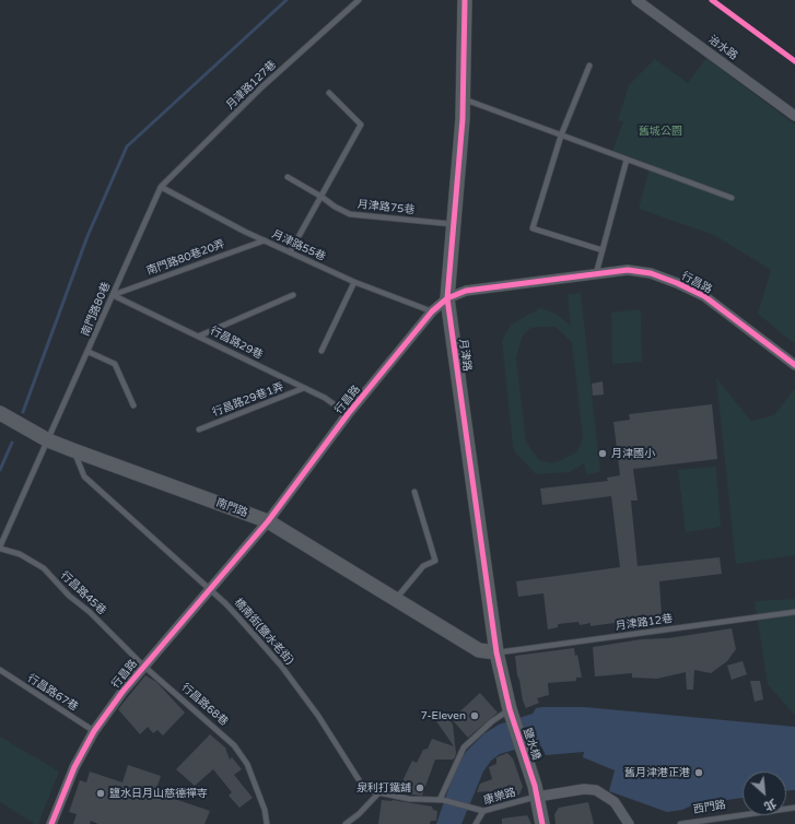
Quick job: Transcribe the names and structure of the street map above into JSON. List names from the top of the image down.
{
  "streets": {
    "street": [
      "治水路",
      "行昌路",
      "月津路",
      "南門路",
      "鹽水橋"
    ],
    "lane": [
      "月津路127巷",
      "月津路75巷",
      "月津路55巷",
      "南門路80巷20弄",
      "南門路80巷",
      "行昌路29巷",
      "行昌路29巷1弄",
      "行昌路45巷",
      "月津路12巷",
      "橋南街(鹽水老街)",
      "行昌路67巷",
      "行昌路68巷",
      "康樂路",
      "西門路"
    ]
  },
  "crossings": [
    ["月津路127巷", "月津路55巷"],
    ["月津路127巷", "南門路80巷"],
    ["月津路75巷", "月津路"],
    ["月津路55巷", "南門路80巷20弄"],
    ["月津路55巷", "行昌路"],
    ["月津路55巷", "南門路80巷"],
    ["南門路80巷20弄", "南門路80巷"],
    ["南門路80巷20弄", "行昌路29巷"],
    ["行昌路", "行昌路29巷"],
    ["行昌路", "月津路"],
    ["行昌路", "南門路"],
    ["行昌路", "行昌路45巷"],
    ["行昌路", "橋南街(鹽水老街)"],
    ["行昌路", "行昌路67巷"],
    ["行昌路", "行昌路68巷"],
    ["南門路80巷", "行昌路29巷"],
    ["南門路80巷", "南門路"],
    ["南門路80巷", "行昌路45巷"],
    ["行昌路29巷", "行昌路29巷1弄"],
    ["月津路", "南門路"],
    ["月津路", "月津路12巷"],
    ["月津路", "鹽水橋"],
    ["南門路", "月津路12巷"],
    ["南門路", "橋南街(鹽水老街)"],
    ["行昌路45巷", "行昌路68巷"],
    ["橋南街(鹽水老街)", "康樂路"],
    ["鹽水橋", "康樂路"]
  ],
  "parks": ["舊城公園"],
  "places": [
    "月津國小",
    "7-Eleven",
    "舊月津港正港",
    "泉利打鐵舖",
    "鹽水日月山慈德禪寺"
  ],
  "north": "bottom right"
}
